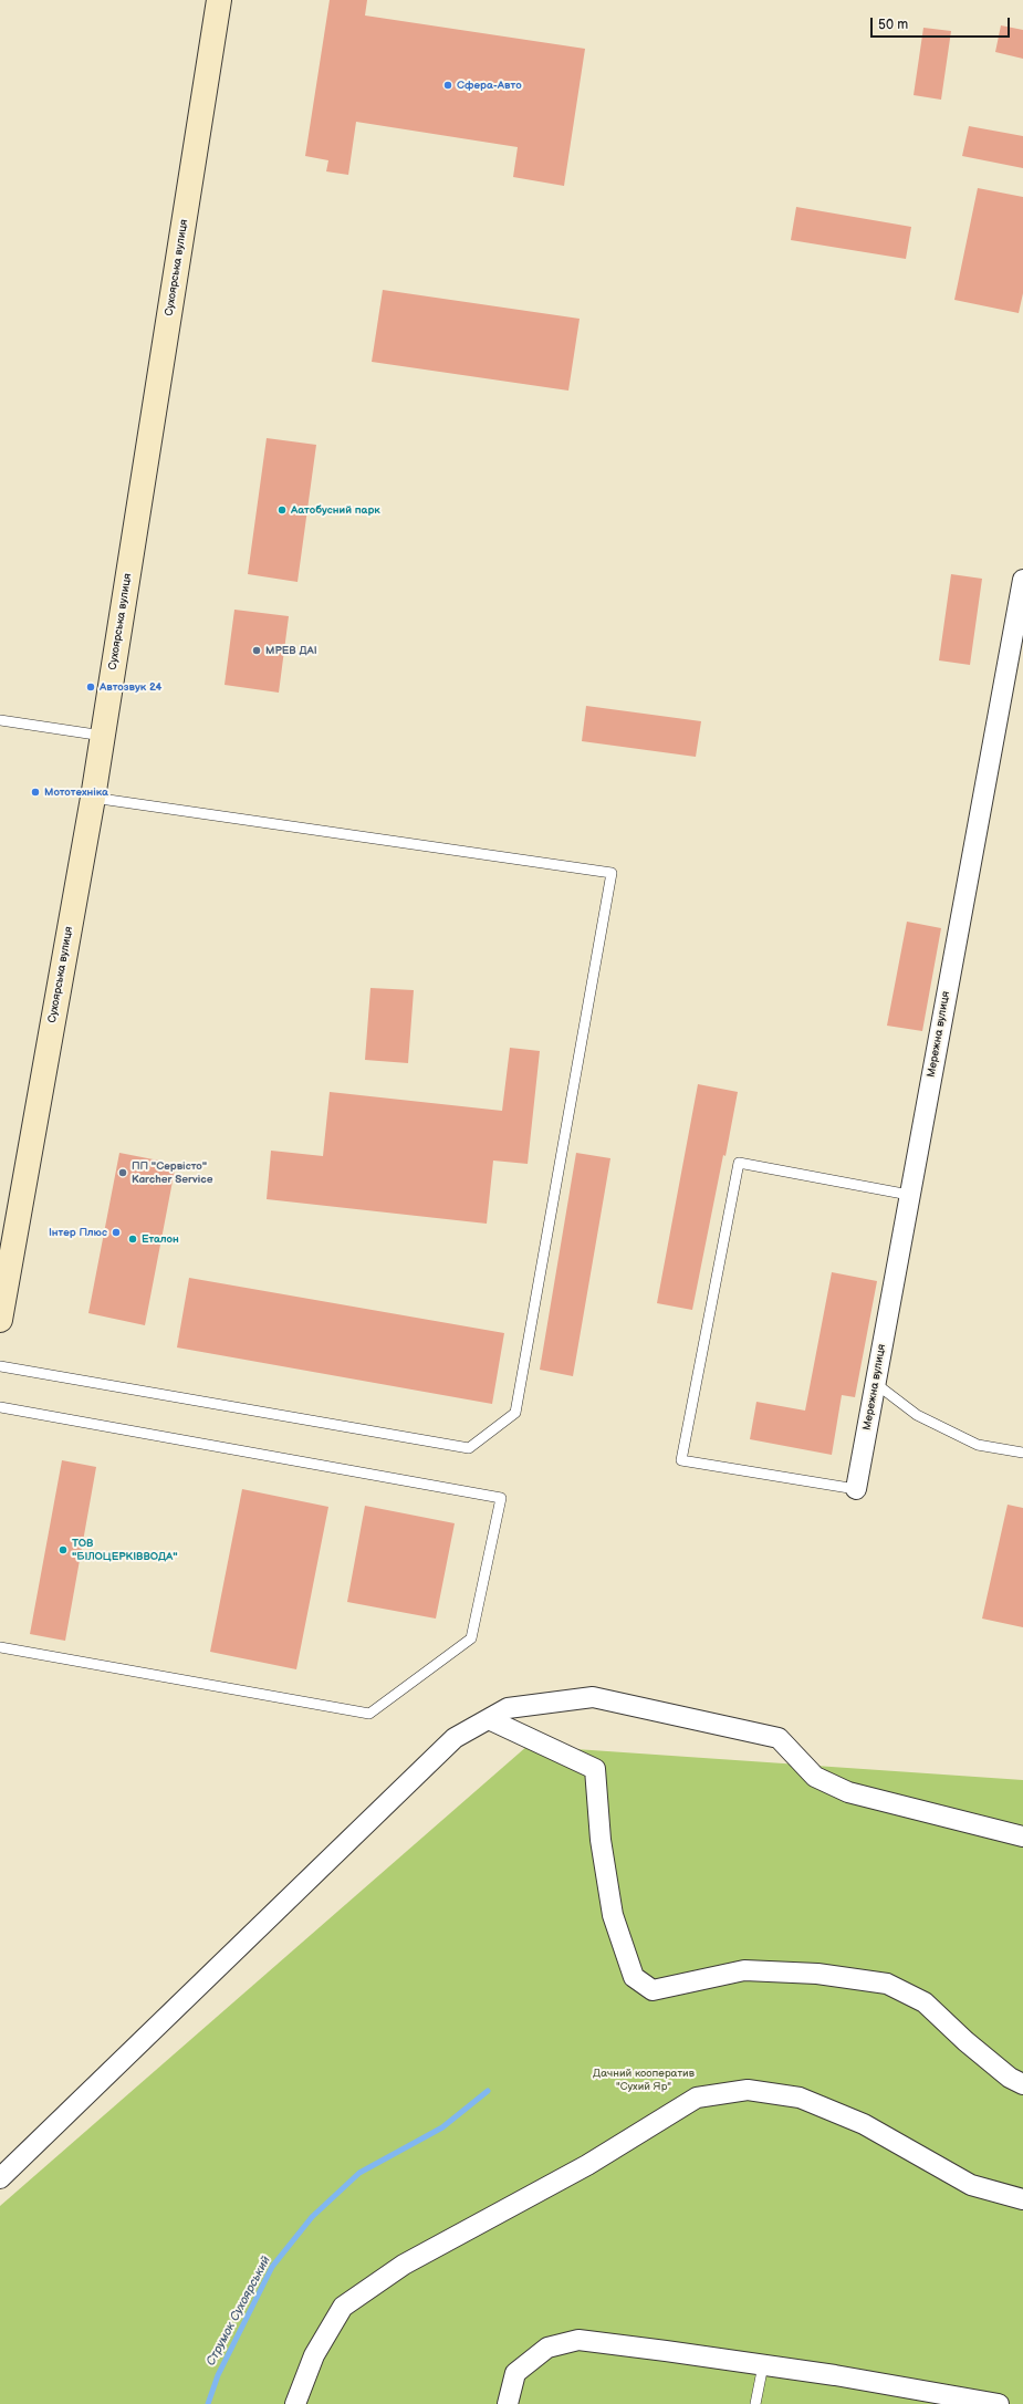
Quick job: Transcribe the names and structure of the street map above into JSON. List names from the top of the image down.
{
  "streets": {
    "street": ["Сухоярська вулиця", "Мережна вулиця"]
  },
  "water": ["Струмок Сухоярський"],
  "parks": ["Дачний кооператив \"Сухий Яр\""],
  "places": [
    "Сфера-Авто",
    "Аатобусний парк",
    "МРЕВ ДАІ",
    "Автозвук 24",
    "Мототехніка",
    "ПП \"Сервісто\" Karcher Service",
    "Інтер Плюс",
    "Еталон",
    "ТОВ \"БІЛОЦЕРКІВВОДА\""
  ],
  "scale_bar": "50 m"
}
